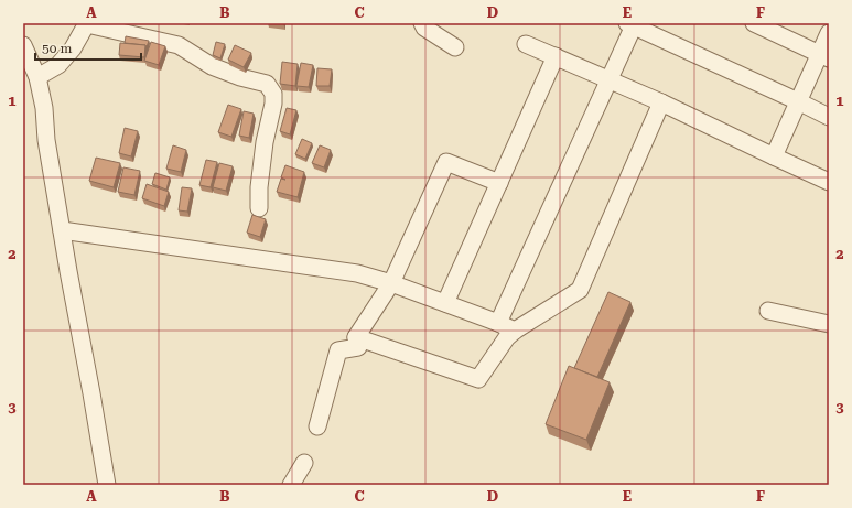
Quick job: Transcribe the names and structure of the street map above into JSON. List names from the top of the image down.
{
  "scale_bar": "50 m",
  "grid": {
    "columns": [
      "A",
      "B",
      "C",
      "D",
      "E",
      "F"
    ],
    "rows": ["1", "2", "3"]
  }
}
